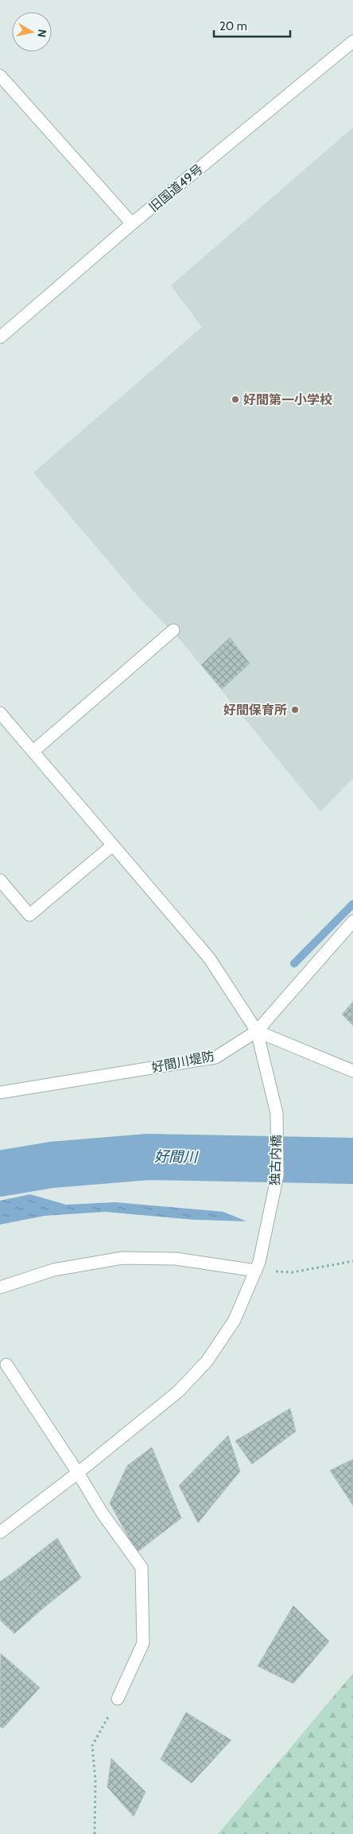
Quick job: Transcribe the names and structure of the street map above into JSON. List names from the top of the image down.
{
  "streets": {
    "street": ["旧国道49号", "好間川堤防", "独古内橋"]
  },
  "crossings": [
    ["好間川堤防", "独古内橋"]
  ],
  "water": ["好間川"],
  "places": ["好間第一小学校", "好間保育所"],
  "scale_bar": "20 m",
  "north": "right"
}
